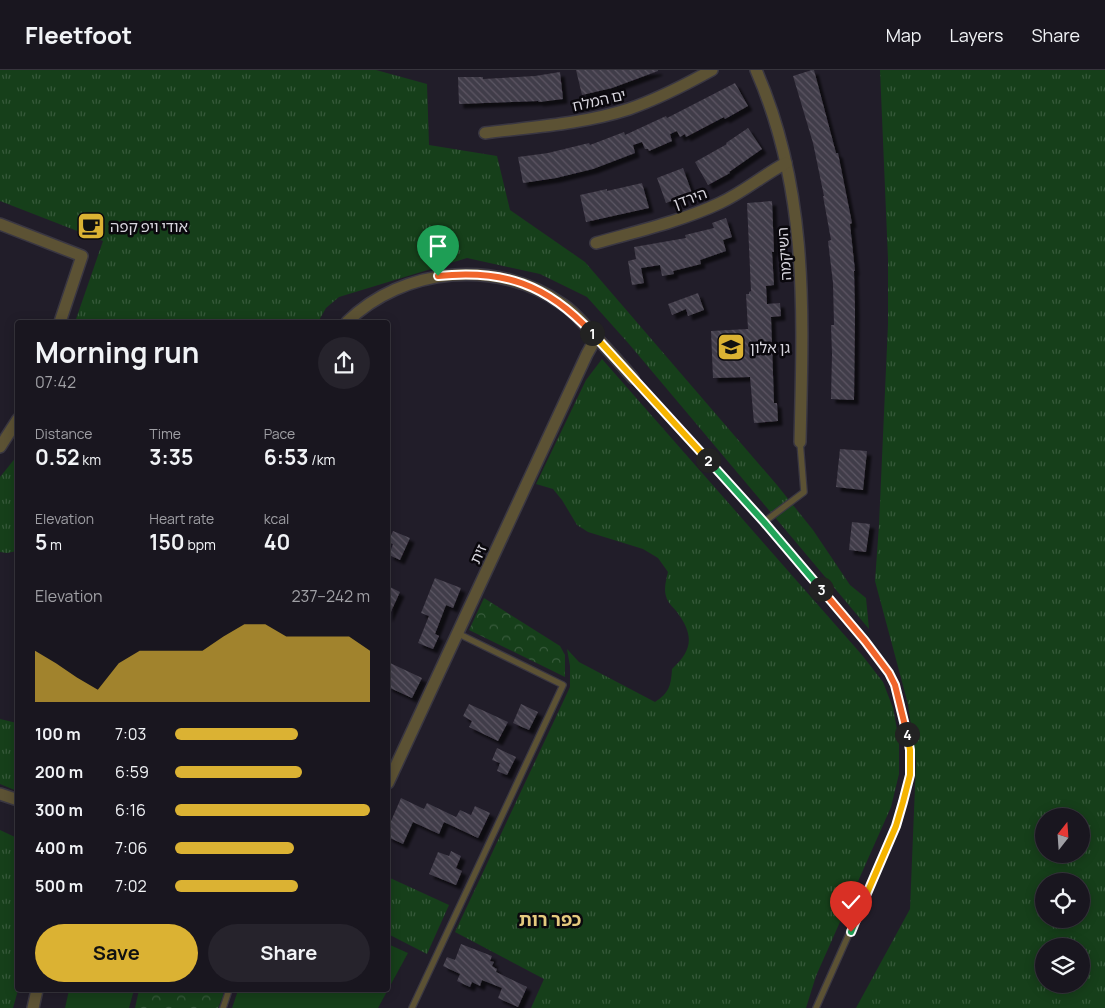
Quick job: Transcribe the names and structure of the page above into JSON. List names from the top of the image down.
{
  "streets": {
    "street": [
      "ים המלח",
      "הירדן",
      "השיקמה",
      "זית"
    ]
  },
  "crossings": [
    ["הירדן", "השיקמה"]
  ],
  "districts": ["כפר רות"],
  "places": {
    "cafe": ["אודי ויפ קפה"],
    "school or university": ["גן אלון"]
  },
  "north": "top",
  "page": {
    "header": "Fleetfoot",
    "nav": ["Map", "Layers", "Share"],
    "heading": ["Morning run", "07:42"],
    "pins": [
      "1",
      "2",
      "3",
      "4"
    ],
    "stats": [
      ["Distance", "0.52 km"],
      ["Time", "3:35"],
      ["Pace", "6:53 /km"],
      ["Elevation", "5 m"],
      ["Heart rate", "150 bpm"],
      ["kcal", "40"]
    ],
    "chart": ["Elevation", "237–242 m"],
    "list": [
      {
        "name": "100 m",
        "note": "7:03"
      },
      {
        "name": "200 m",
        "note": "6:59"
      },
      {
        "name": "300 m",
        "note": "6:16"
      },
      {
        "name": "400 m",
        "note": "7:06"
      },
      {
        "name": "500 m",
        "note": "7:02"
      }
    ],
    "buttons": ["Save", "Share"]
  }
}
